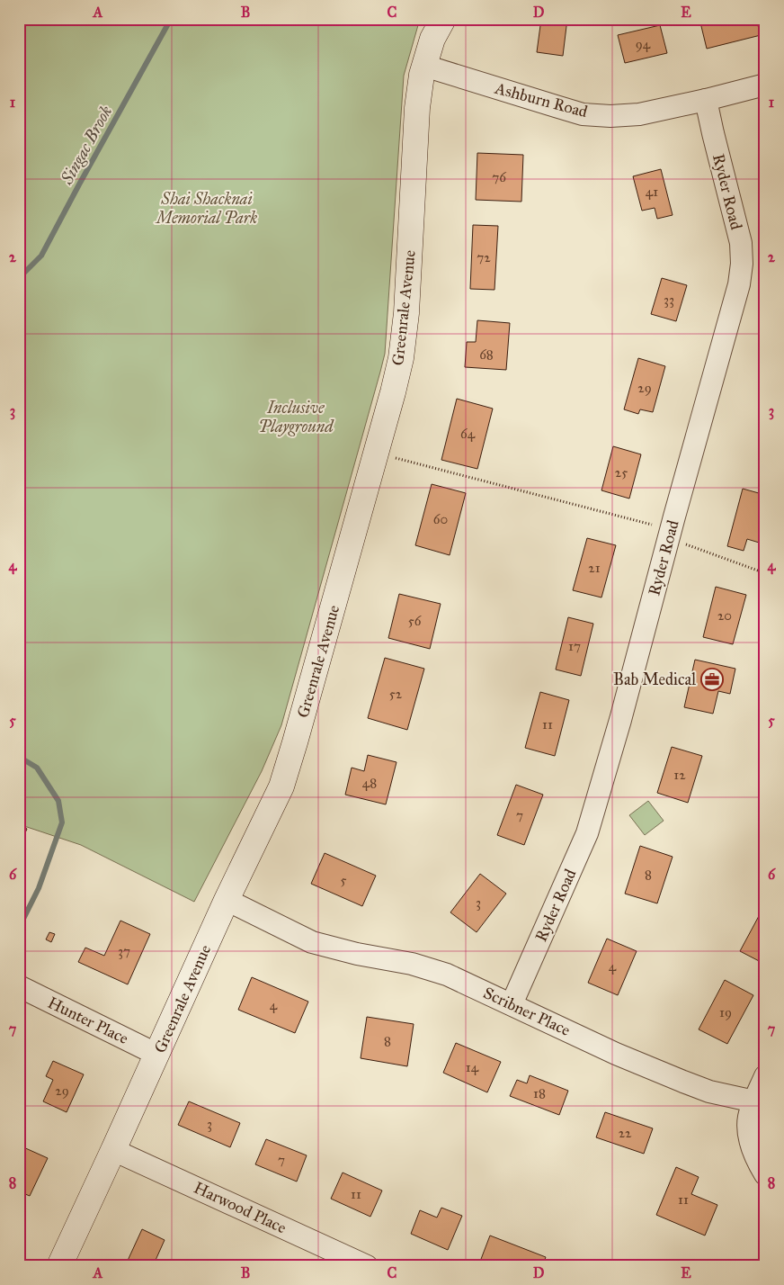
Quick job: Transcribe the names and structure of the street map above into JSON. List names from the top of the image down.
{
  "streets": {
    "street": [
      "Ashburn Road",
      "Ryder Road",
      "Greenrale Avenue",
      "Scribner Place",
      "Hunter Place",
      "Harwood Place"
    ]
  },
  "crossings": [
    ["Ashburn Road", "Ryder Road"],
    ["Ashburn Road", "Greenrale Avenue"],
    ["Ryder Road", "Scribner Place"],
    ["Greenrale Avenue", "Scribner Place"],
    ["Greenrale Avenue", "Hunter Place"],
    ["Greenrale Avenue", "Harwood Place"]
  ],
  "water": ["Singac Brook"],
  "parks": ["Shai Shacknai Memorial Park", "Inclusive Playground"],
  "places": {
    "office": ["Bab Medical"]
  },
  "house_numbers": [
    "94",
    "76",
    "41",
    "72",
    "33",
    "68",
    "29",
    "64",
    "25",
    "60",
    "21",
    "20",
    "56",
    "17",
    "52",
    "11",
    "12",
    "48",
    "7",
    "8",
    "5",
    "3",
    "37",
    "4",
    "4",
    "19",
    "8",
    "14",
    "29",
    "18",
    "3",
    "22",
    "7",
    "11",
    "11"
  ],
  "grid": {
    "columns": [
      "A",
      "B",
      "C",
      "D",
      "E"
    ],
    "rows": [
      "1",
      "2",
      "3",
      "4",
      "5",
      "6",
      "7",
      "8"
    ]
  }
}
